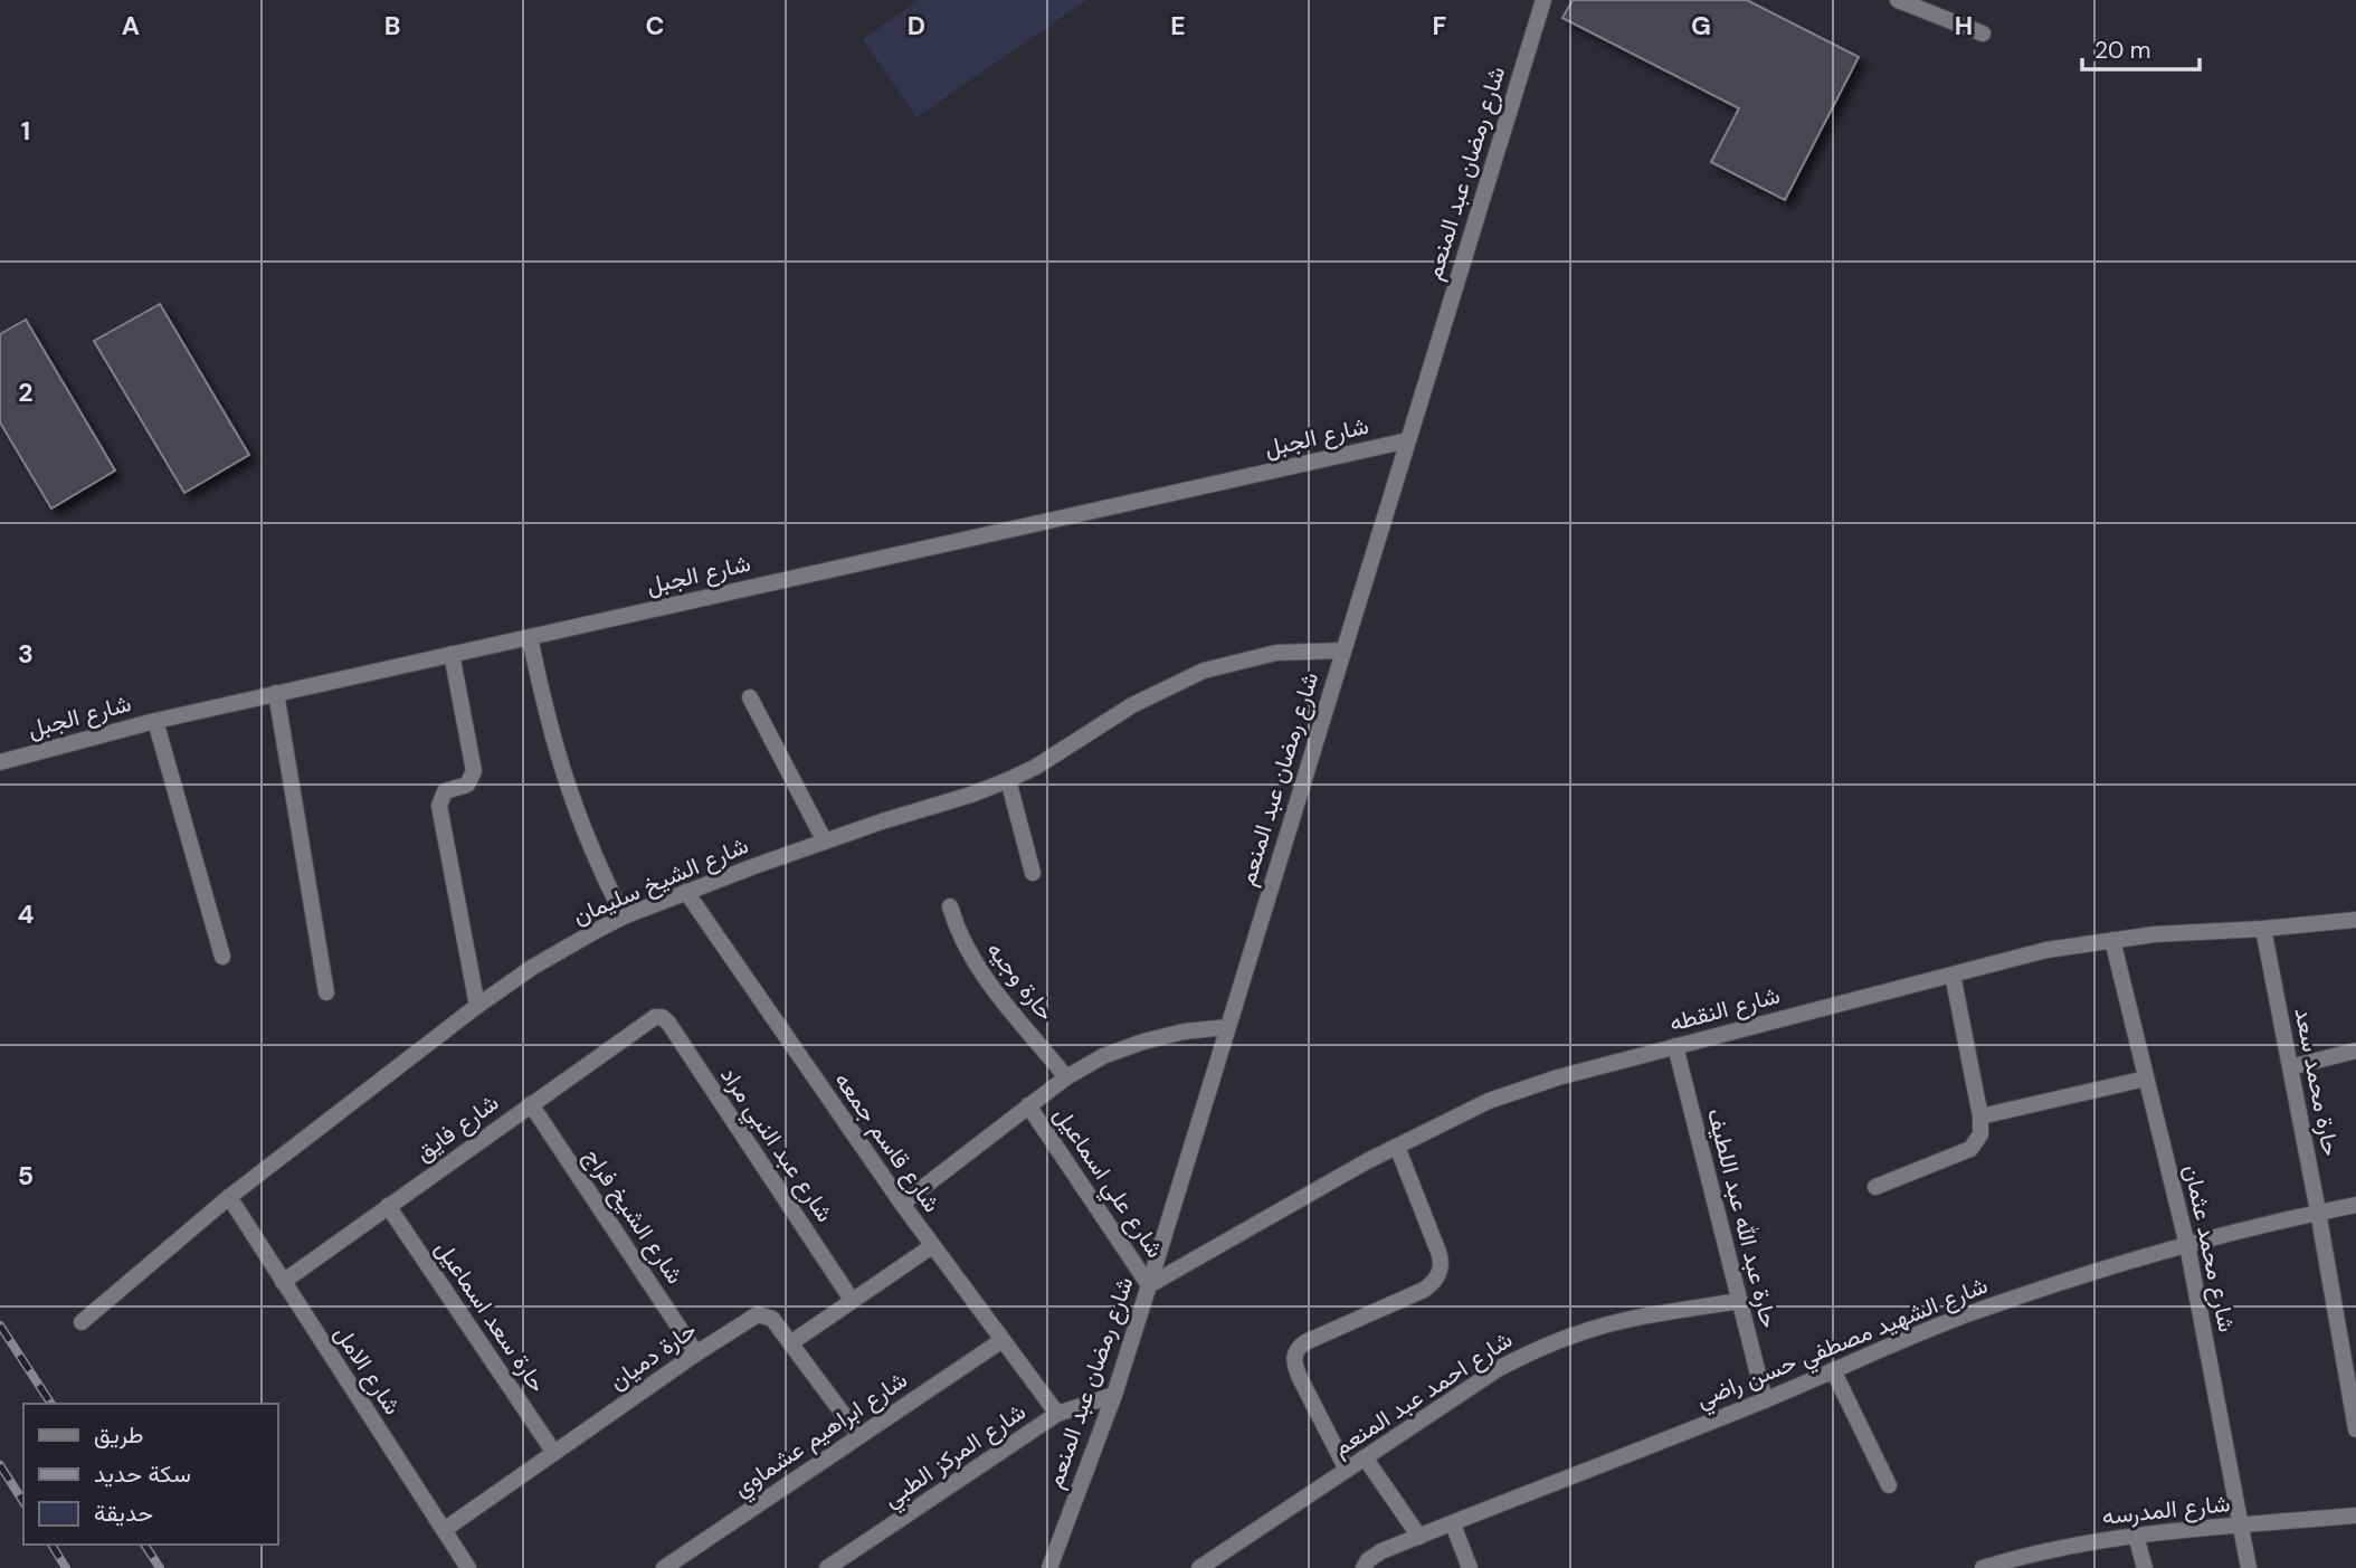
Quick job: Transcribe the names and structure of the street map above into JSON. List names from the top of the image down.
{
  "streets": {
    "street": [
      "شارع رمضان عبد المنعم",
      "شارع الجبل",
      "شارع الشيخ سليمان",
      "حارة وجيه",
      "شارع النقطه",
      "حارة محمد سعد",
      "شارع فايق",
      "شارع قاسم جمعه",
      "شارع عبد النبي مراد",
      "شارع علي اسماعيل",
      "شارع الشيخ فراج",
      "حارة عبد الله عبد اللطيف",
      "شارع محمد عثمان",
      "حارة سعد اسماعيل",
      "شارع الشهيد مصطفي حسن راضي",
      "حارة دميان",
      "شارع الامل",
      "شارع احمد عبد المنعم",
      "شارع ابراهيم عشماوي",
      "شارع المركز الطبي",
      "شارع المدرسه"
    ]
  },
  "crossings": [
    ["شارع رمضان عبد المنعم", "شارع الجبل"],
    ["شارع رمضان عبد المنعم", "شارع الشيخ سليمان"],
    ["شارع رمضان عبد المنعم", "شارع النقطه"],
    ["شارع رمضان عبد المنعم", "شارع علي اسماعيل"],
    ["شارع رمضان عبد المنعم", "شارع المركز الطبي"],
    ["شارع الشيخ سليمان", "شارع قاسم جمعه"],
    ["شارع الشيخ سليمان", "شارع الامل"],
    ["شارع النقطه", "حارة محمد سعد"],
    ["شارع النقطه", "شارع علي اسماعيل"],
    ["شارع النقطه", "حارة عبد الله عبد اللطيف"],
    ["شارع النقطه", "شارع محمد عثمان"],
    ["حارة محمد سعد", "شارع الشهيد مصطفي حسن راضي"],
    ["شارع فايق", "شارع عبد النبي مراد"],
    ["شارع فايق", "شارع الشيخ فراج"],
    ["شارع فايق", "حارة سعد اسماعيل"],
    ["شارع فايق", "شارع الامل"],
    ["شارع قاسم جمعه", "شارع ابراهيم عشماوي"],
    ["شارع قاسم جمعه", "شارع المركز الطبي"],
    ["شارع الشيخ فراج", "حارة دميان"],
    ["حارة عبد الله عبد اللطيف", "شارع الشهيد مصطفي حسن راضي"],
    ["حارة عبد الله عبد اللطيف", "شارع احمد عبد المنعم"],
    ["شارع محمد عثمان", "شارع الشهيد مصطفي حسن راضي"],
    ["شارع محمد عثمان", "شارع المدرسه"],
    ["حارة سعد اسماعيل", "حارة دميان"],
    ["حارة دميان", "شارع الامل"],
    ["حارة دميان", "شارع ابراهيم عشماوي"]
  ],
  "legend": ["طريق", "سكة حديد", "حديقة"],
  "scale_bar": "20 m",
  "grid": {
    "columns": [
      "A",
      "B",
      "C",
      "D",
      "E",
      "F",
      "G",
      "H"
    ],
    "rows": [
      "1",
      "2",
      "3",
      "4",
      "5"
    ]
  }
}
